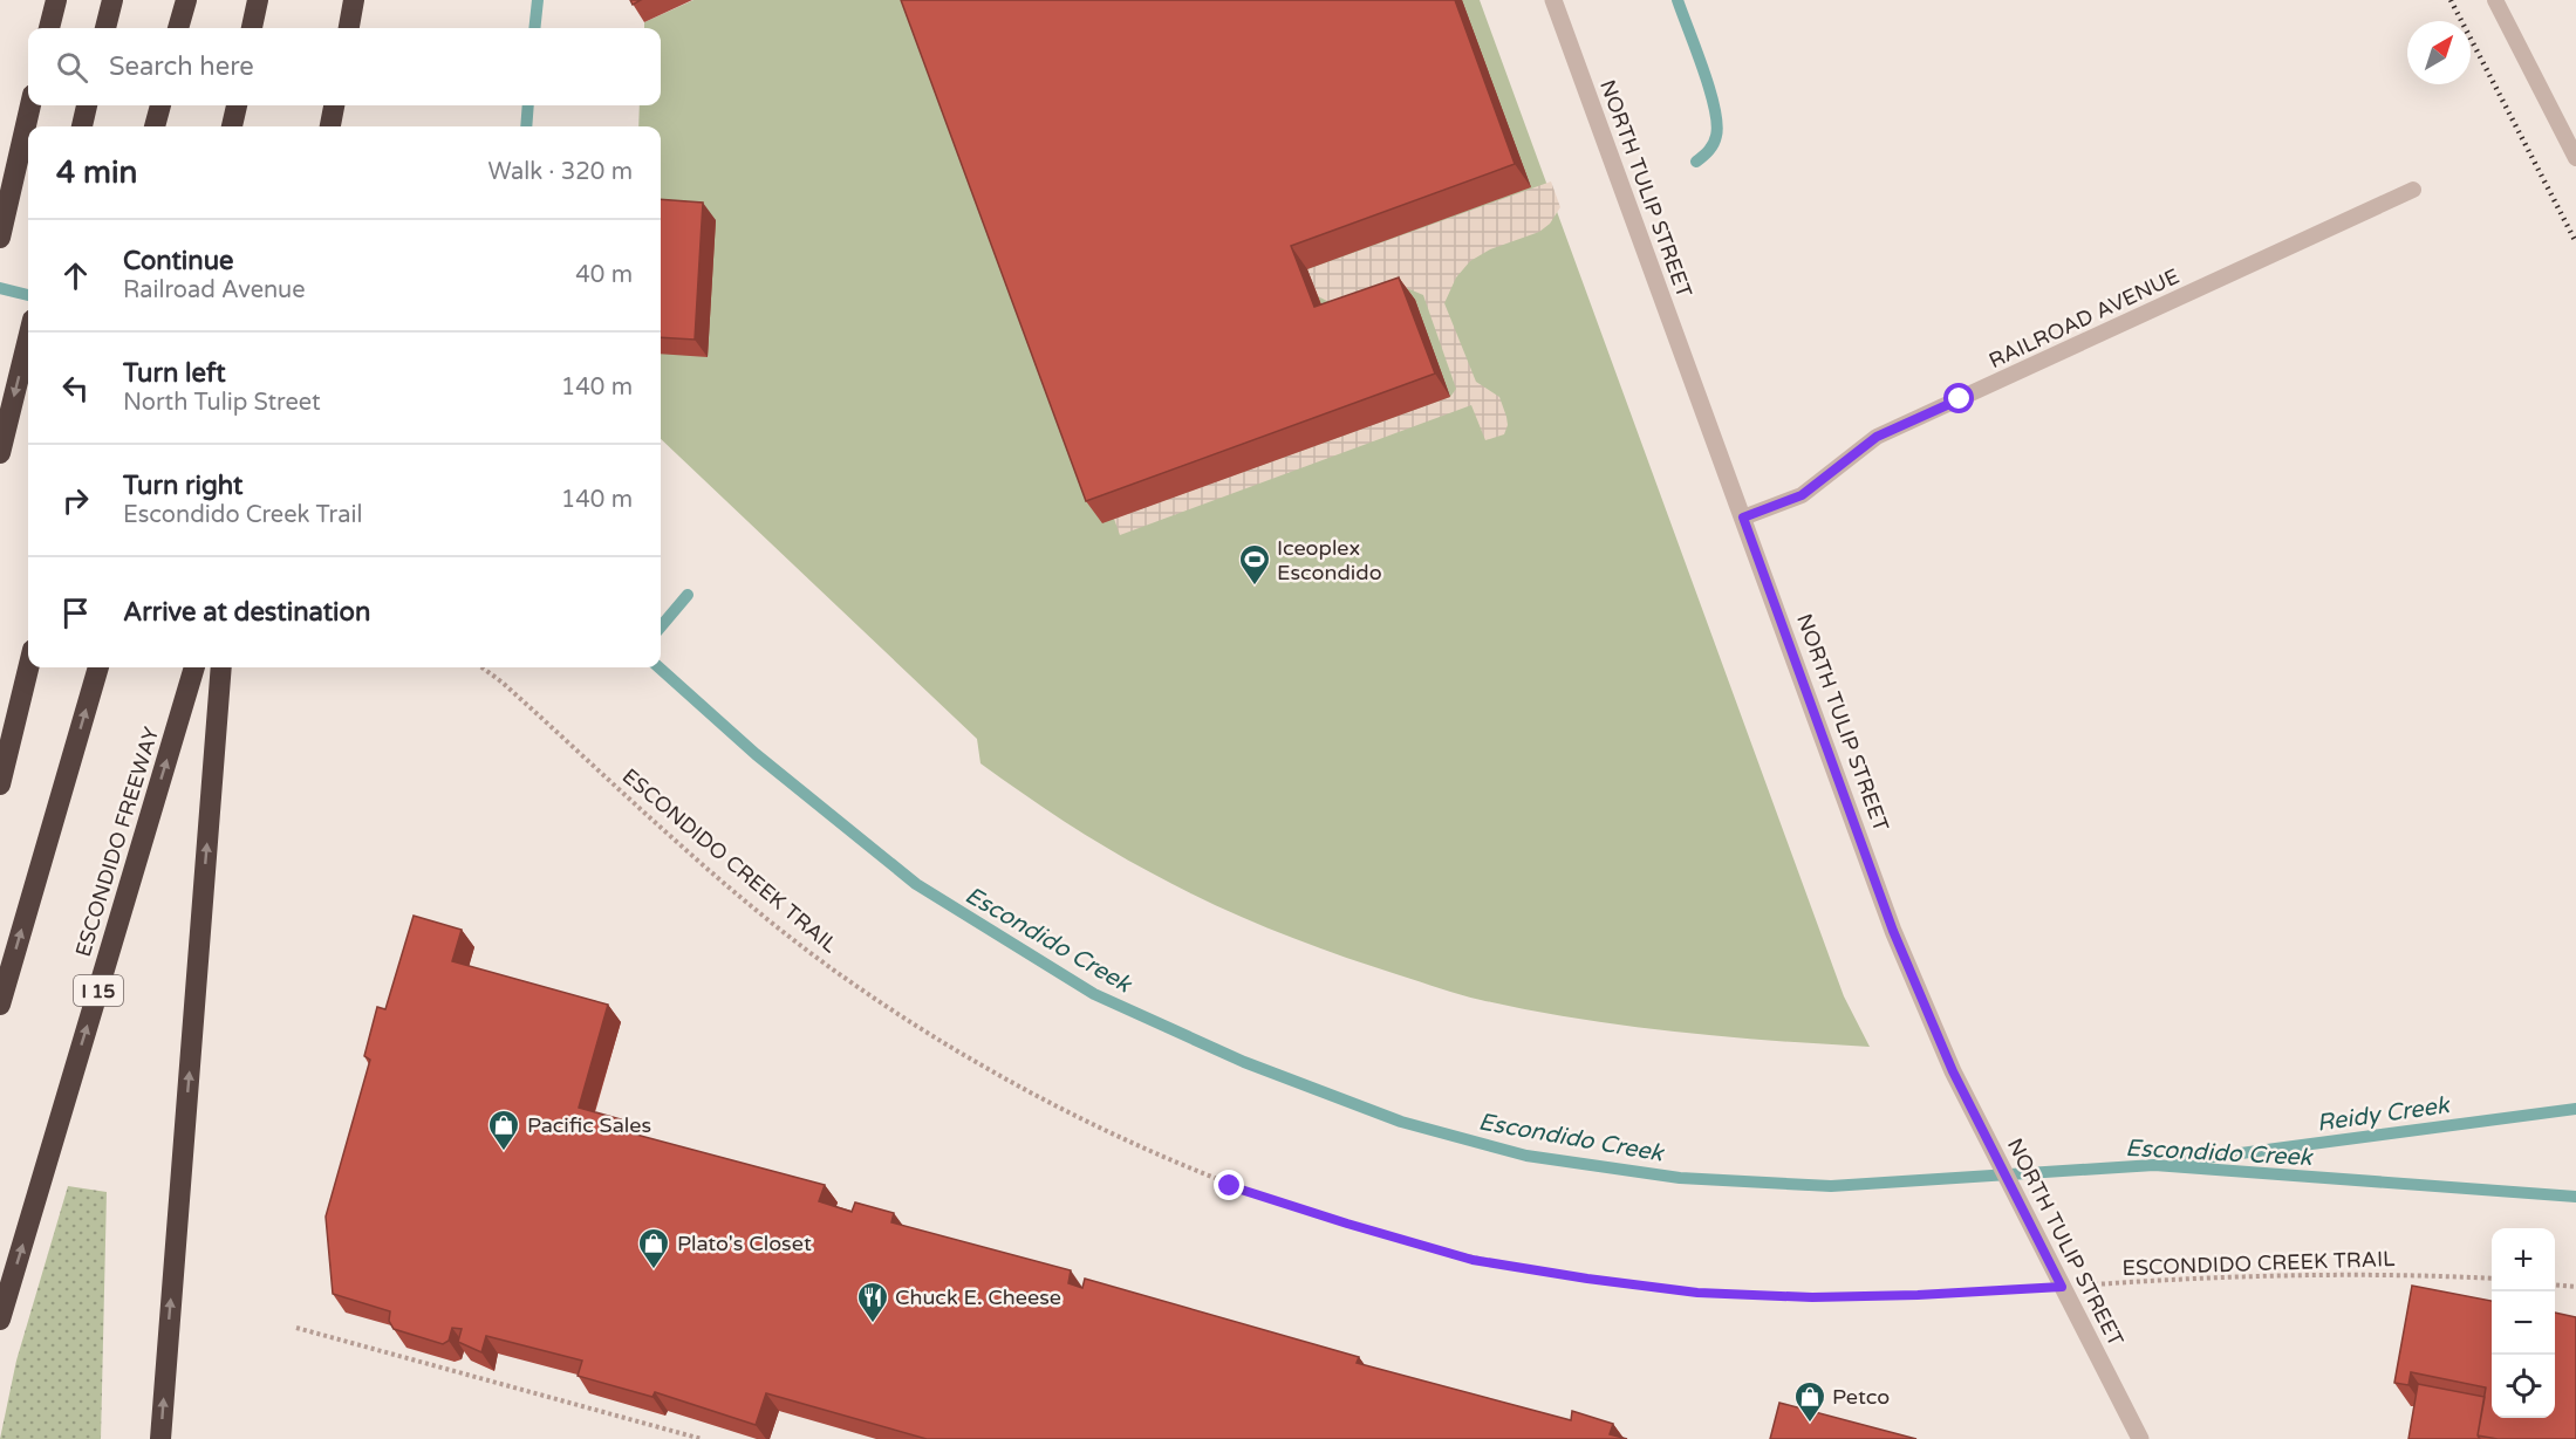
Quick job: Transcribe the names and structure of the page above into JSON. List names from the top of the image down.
{
  "streets": {
    "highway": ["ESCONDIDO FREEWAY", "I 15"],
    "street": ["NORTH TULIP STREET"],
    "lane": ["RAILROAD AVENUE"],
    "path": ["ESCONDIDO CREEK TRAIL"]
  },
  "crossings": [
    ["NORTH TULIP STREET", "RAILROAD AVENUE"],
    ["NORTH TULIP STREET", "ESCONDIDO CREEK TRAIL"]
  ],
  "water": ["Escondido Creek", "Reidy Creek"],
  "places": {
    "sports": ["Iceoplex Escondido"],
    "shop": ["Pacific Sales", "Plato's Closet", "Petco"],
    "restaurant": ["Chuck E. Cheese"]
  },
  "north": "top right",
  "page": {
    "search": "Search here",
    "heading": ["4 min", "Walk · 320 m"],
    "list": [
      ["Continue", "Railroad Avenue", "40 m"],
      ["Turn left", "North Tulip Street", "140 m"],
      ["Turn right", "Escondido Creek Trail", "140 m"],
      "Arrive at destination"
    ],
    "map_buttons": ["+", "−"]
  }
}
